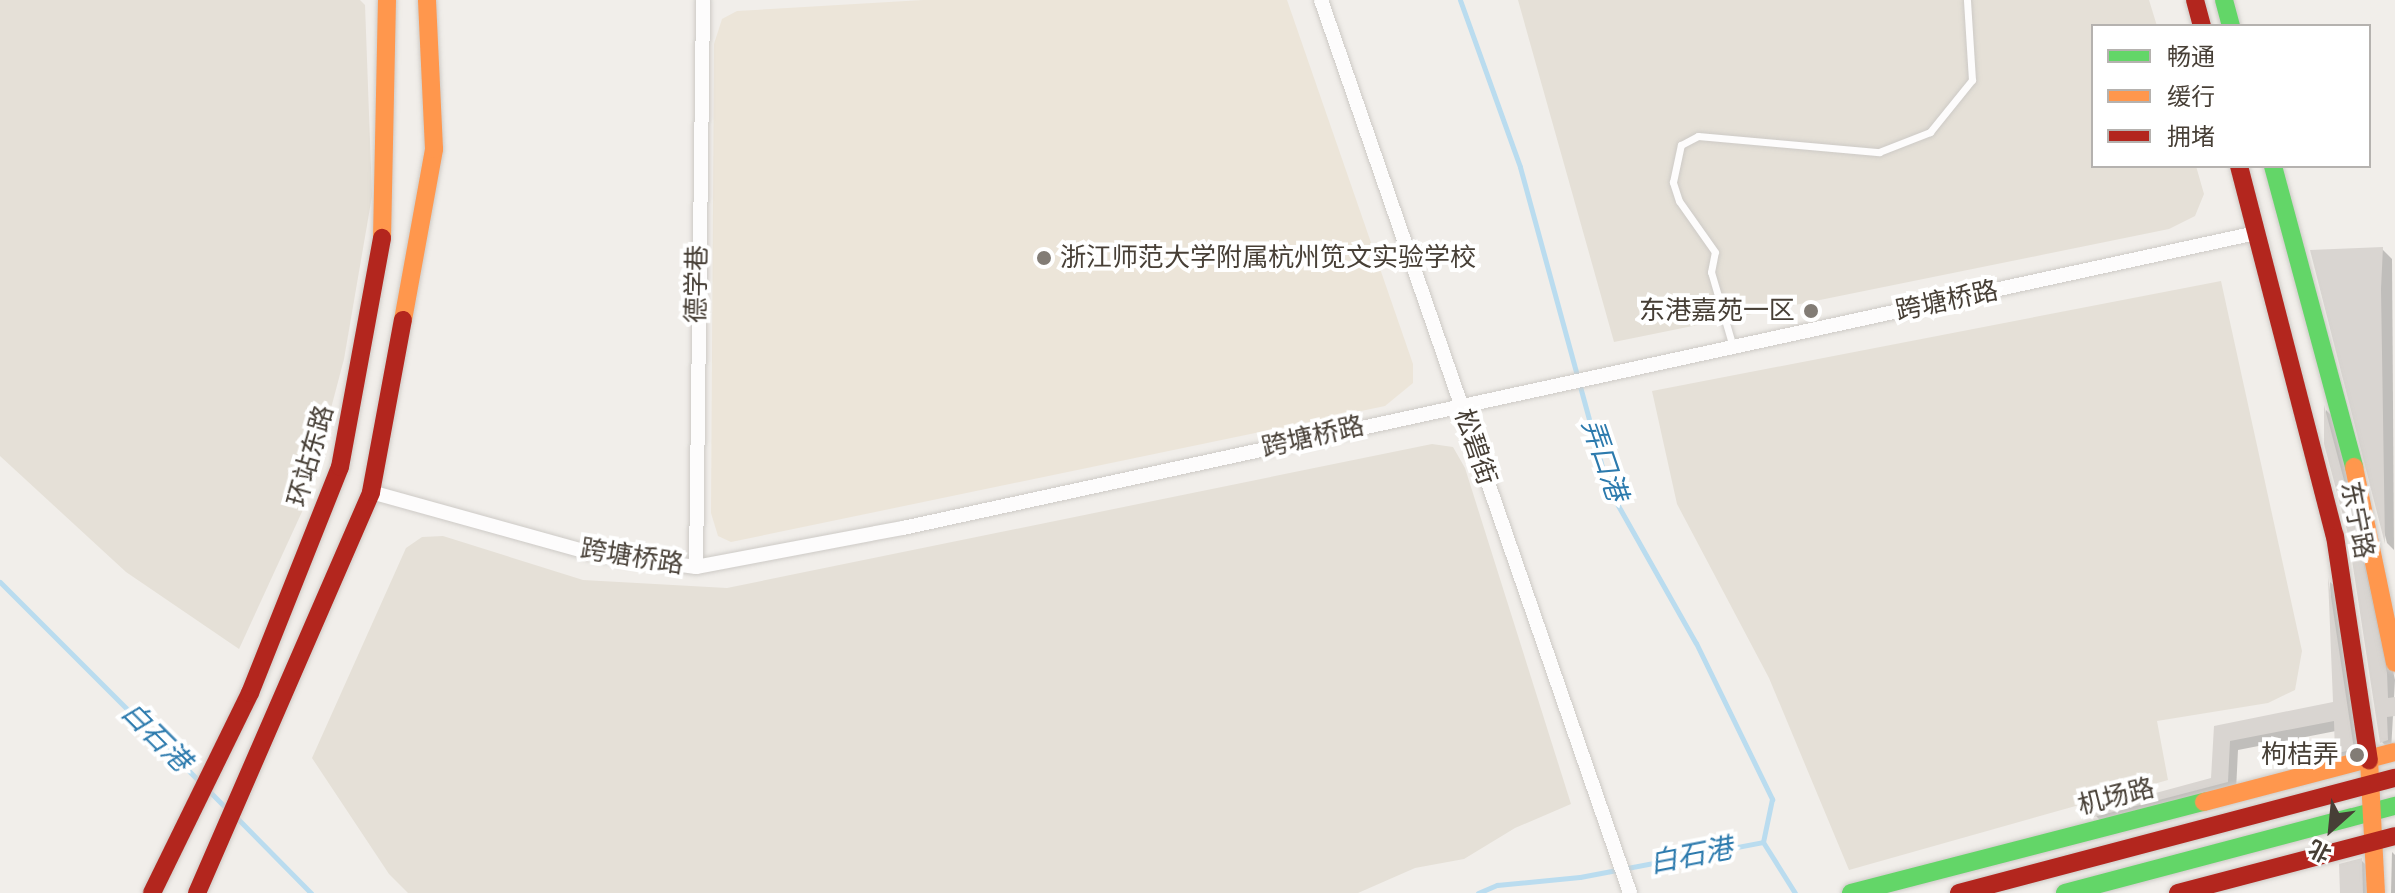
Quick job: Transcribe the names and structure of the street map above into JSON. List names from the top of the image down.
{
  "streets": {
    "main road": ["环站东路", "东宁路", "机场路"],
    "street": ["德学巷", "跨塘桥路", "松碧街"]
  },
  "crossings": [
    ["德学巷", "跨塘桥路"],
    ["跨塘桥路", "松碧街"],
    ["跨塘桥路", "东宁路"],
    ["东宁路", "机场路"]
  ],
  "water": ["弄口港", "白石港"],
  "places": ["浙江师范大学附属杭州笕文实验学校", "东港嘉苑一区", "枸桔弄"],
  "legend": ["畅通", "缓行", "拥堵"],
  "north": "bottom left"
}
